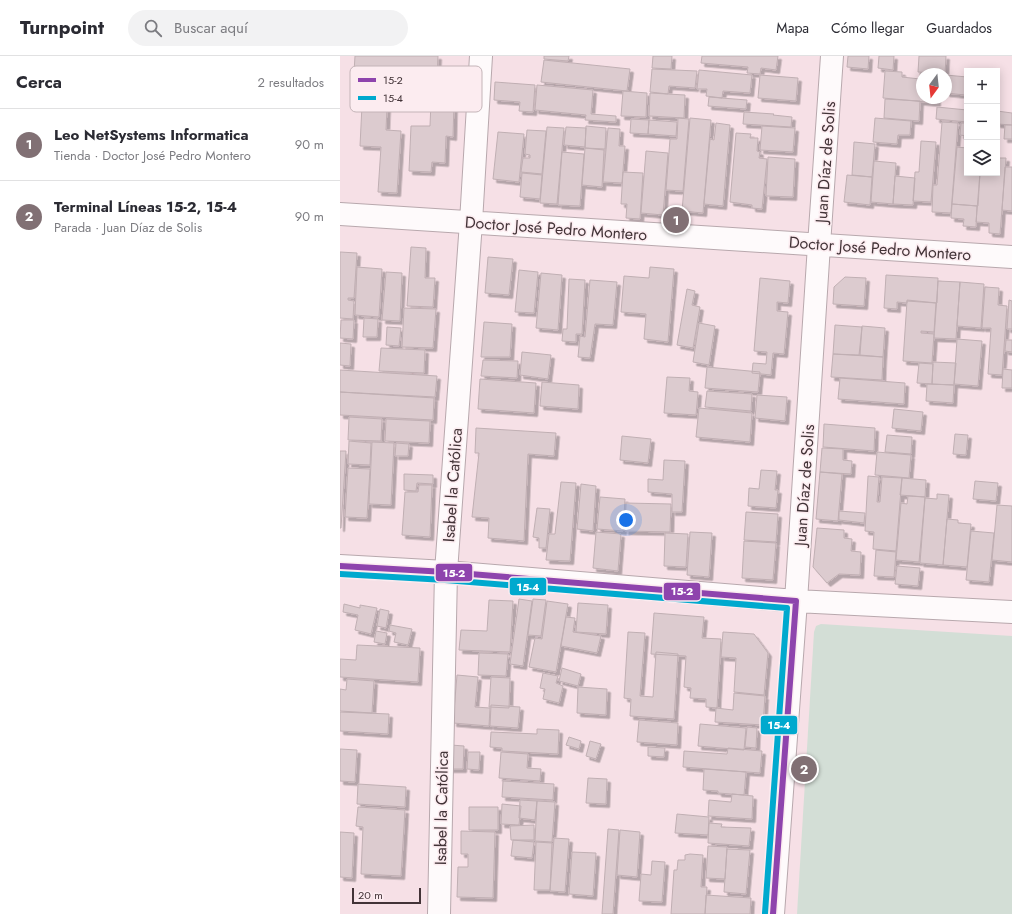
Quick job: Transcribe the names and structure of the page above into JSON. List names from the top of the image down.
{
  "streets": {
    "street": ["Juan Díaz de Solis", "Doctor José Pedro Montero", "Isabel la Católica"]
  },
  "crossings": [
    ["Juan Díaz de Solis", "Doctor José Pedro Montero"],
    ["Doctor José Pedro Montero", "Isabel la Católica"]
  ],
  "lines": ["transit line 15-2", "transit line 15-4"],
  "legend": ["15-2", "15-4"],
  "scale_bar": "20 m",
  "north": "bottom",
  "page": {
    "header": "Turnpoint",
    "search": "Buscar aquí",
    "nav": ["Mapa", "Cómo llegar", "Guardados"],
    "heading": ["Cerca", "2 resultados"],
    "map_buttons": ["+", "−"],
    "list": [
      {
        "mark": "1",
        "name": "Leo NetSystems Informatica",
        "note": "Tienda · Doctor José Pedro Montero",
        "value": "90 m"
      },
      {
        "mark": "2",
        "name": "Terminal Líneas 15-2, 15-4",
        "note": "Parada · Juan Díaz de Solis",
        "value": "90 m"
      }
    ],
    "pins": ["1", "2"],
    "scale": "20 m"
  }
}
